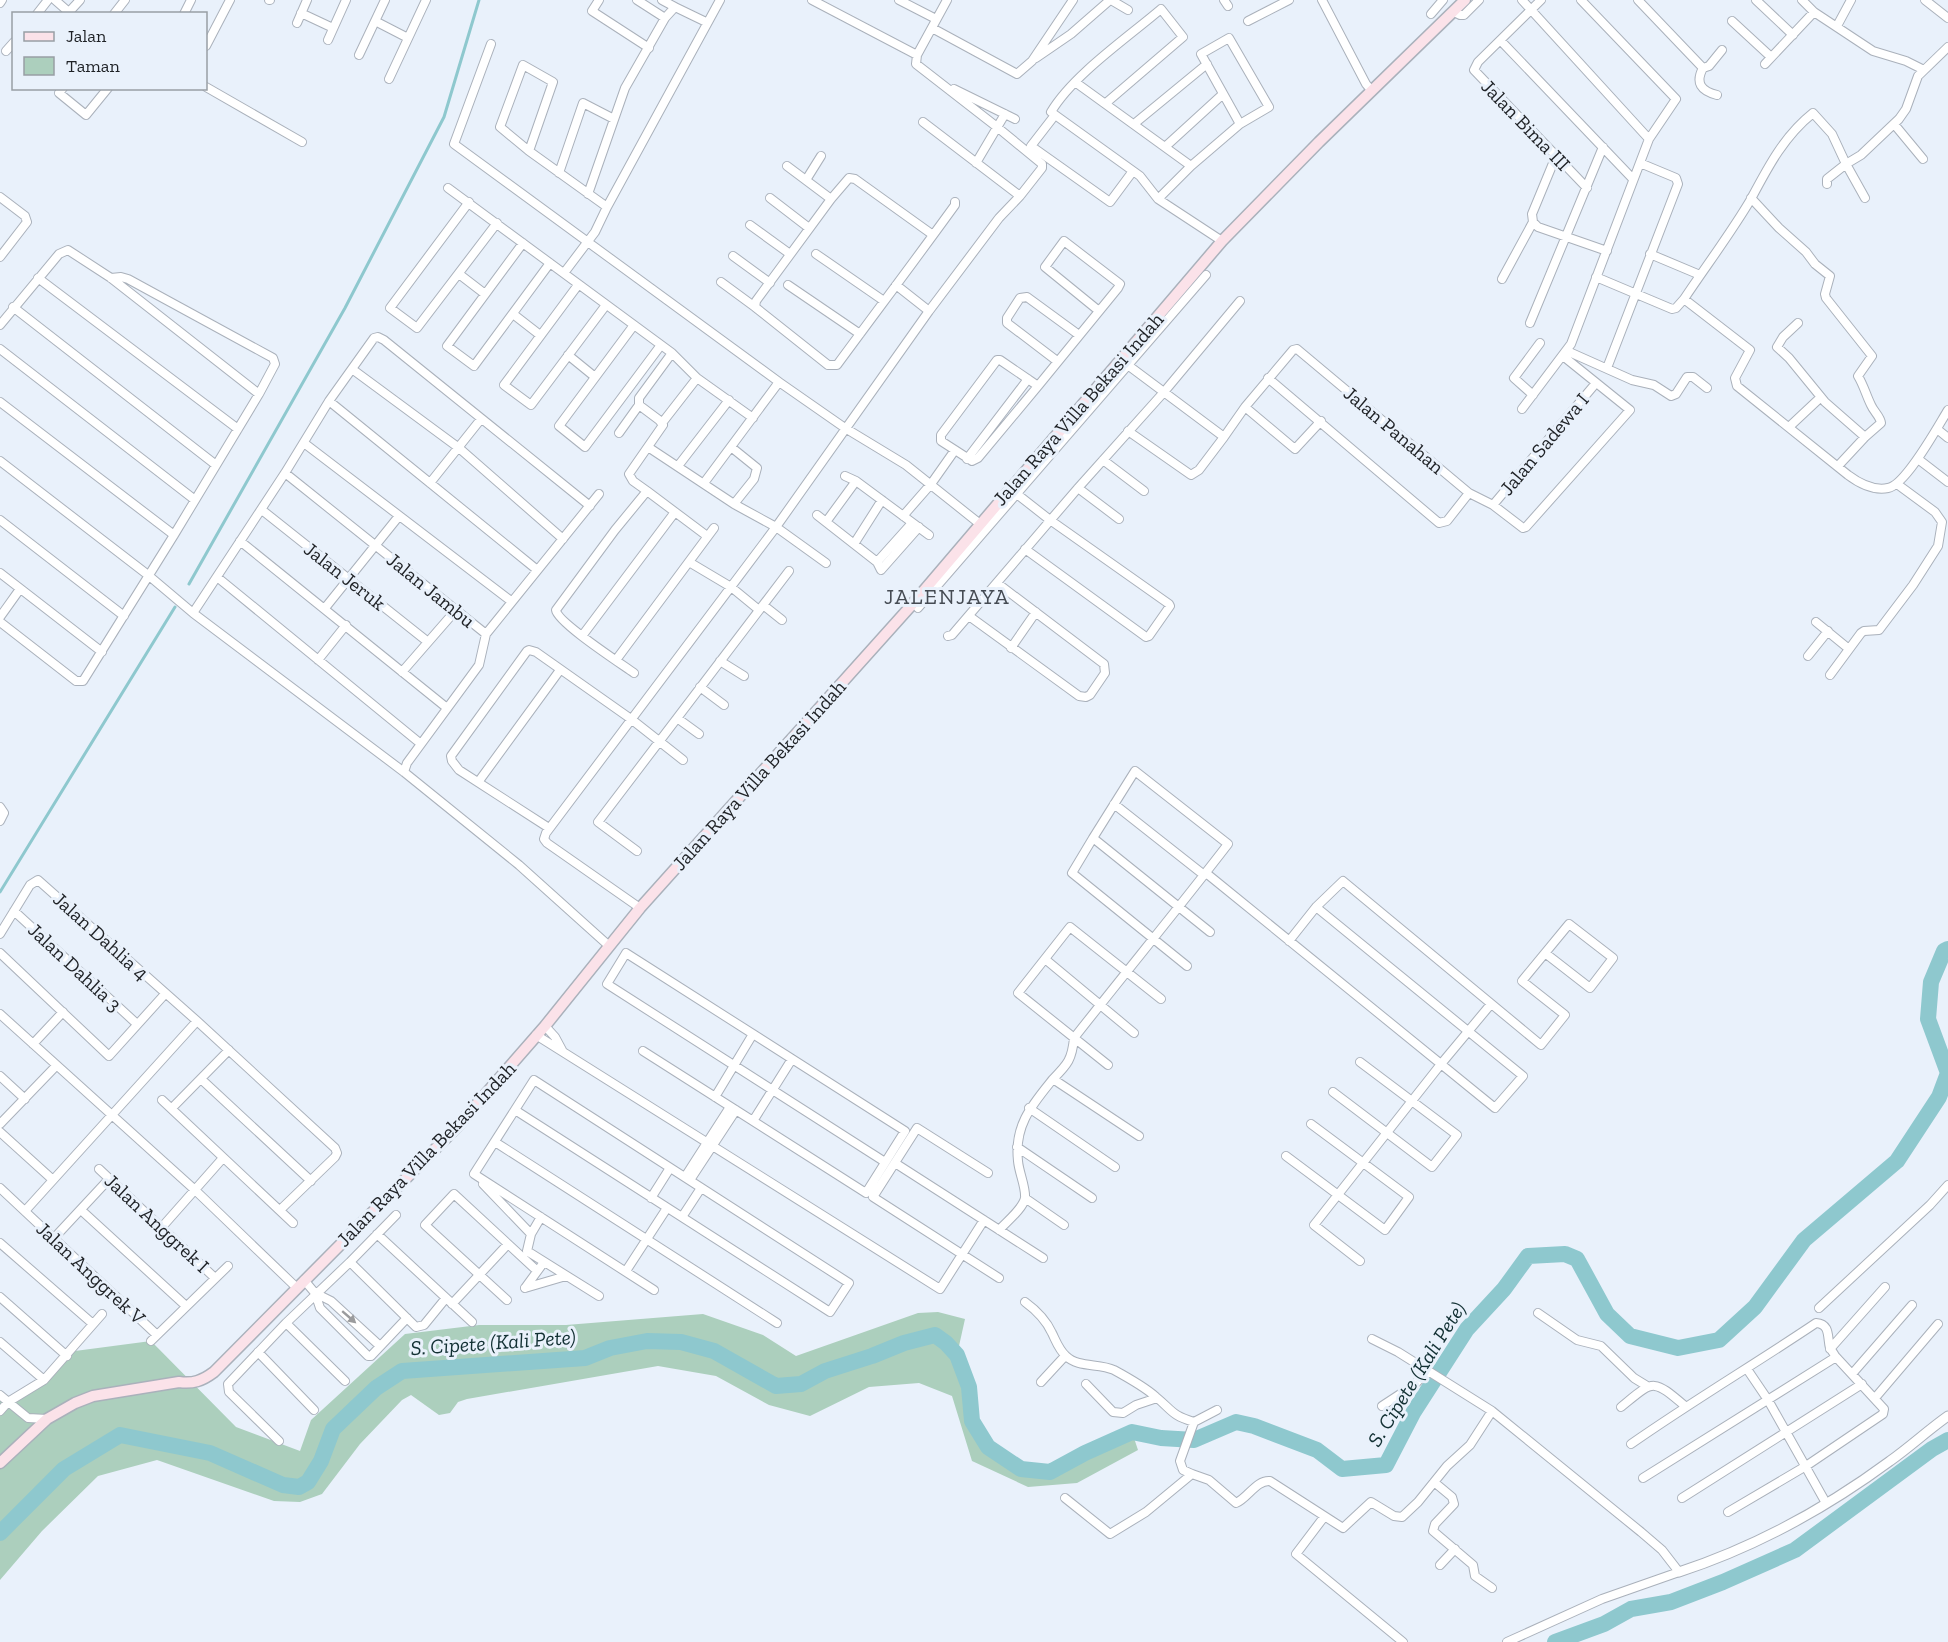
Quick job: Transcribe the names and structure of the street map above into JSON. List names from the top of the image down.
{
  "streets": {
    "main road": ["Jalan Raya Villa Bekasi Indah"],
    "street": [
      "Jalan Bima III",
      "Jalan Panahan",
      "Jalan Sadewa I",
      "Jalan Jeruk",
      "Jalan Jambu",
      "Jalan Dahlia 4",
      "Jalan Dahlia 3",
      "Jalan Anggrek I",
      "Jalan Anggrek V"
    ]
  },
  "crossings": [
    ["Jalan Panahan", "Jalan Sadewa I"],
    ["Jalan Dahlia 4", "Jalan Dahlia 3"]
  ],
  "districts": ["JALENJAYA"],
  "water": ["S. Cipete (Kali Pete)"],
  "legend": ["Jalan", "Taman"]
}
